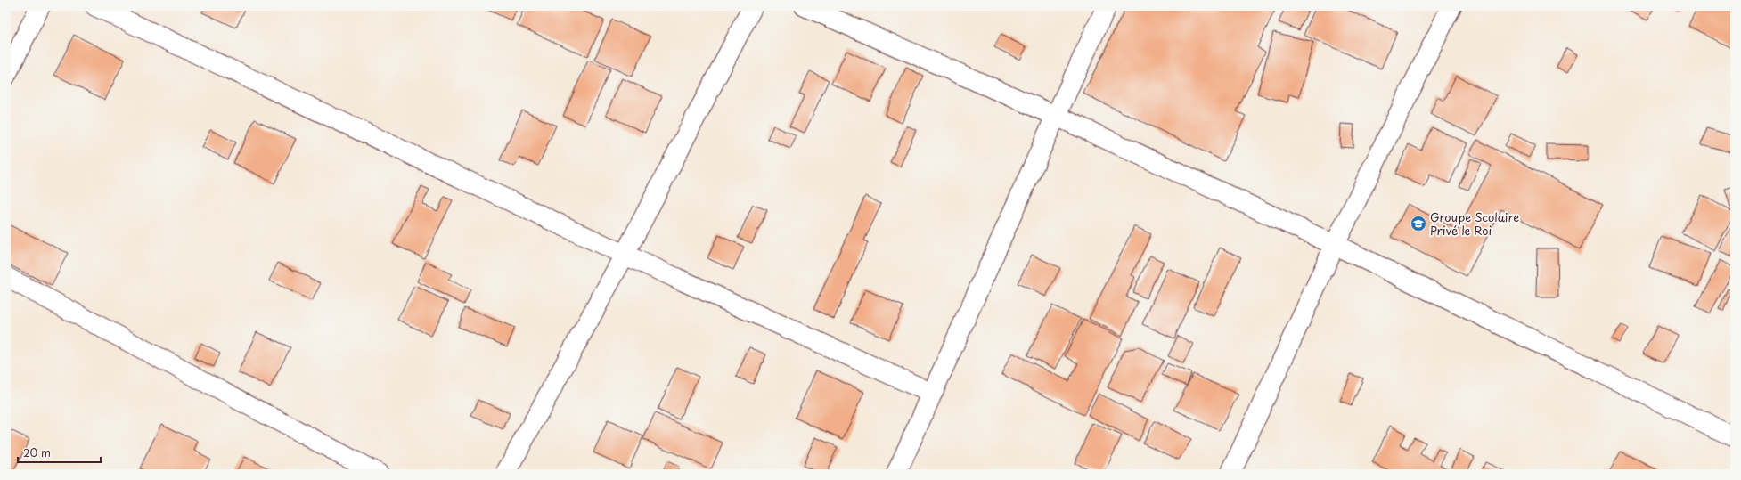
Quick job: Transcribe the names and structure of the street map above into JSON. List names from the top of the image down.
{
  "places": {
    "school or university": ["Groupe Scolaire Privé le Roi"]
  },
  "scale_bar": "20 m"
}
